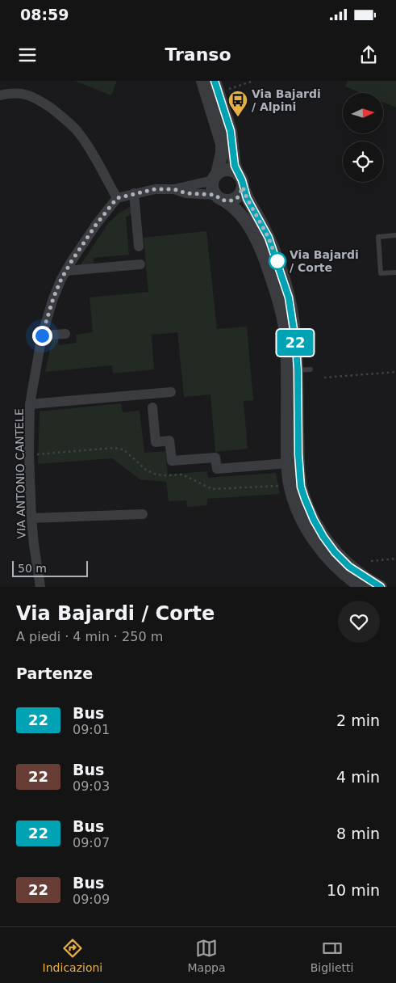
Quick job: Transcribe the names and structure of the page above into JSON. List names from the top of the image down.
{
  "streets": {
    "street": ["VIA ANTONIO CANTELE"]
  },
  "places": {
    "bus stop": ["Via Bajardi / Alpini"],
    "other": ["Via Bajardi / Corte"]
  },
  "lines": ["bus line 22"],
  "scale_bar": "50 m",
  "north": "right",
  "page": {
    "status": "08:59",
    "header": "Transo",
    "on_map": "22",
    "scale": "50 m",
    "heading": [
      ["Via Bajardi / Corte", "A piedi · 4 min · 250 m"],
      "Partenze"
    ],
    "list": [
      {
        "mark": "22",
        "name": "Bus",
        "note": "09:01",
        "value": "2 min"
      },
      {
        "mark": "22",
        "name": "Bus",
        "note": "09:03",
        "value": "4 min"
      },
      {
        "mark": "22",
        "name": "Bus",
        "note": "09:07",
        "value": "8 min"
      },
      {
        "mark": "22",
        "name": "Bus",
        "note": "09:09",
        "value": "10 min"
      }
    ],
    "tabs": ["Indicazioni", "Mappa", "Biglietti"]
  }
}
